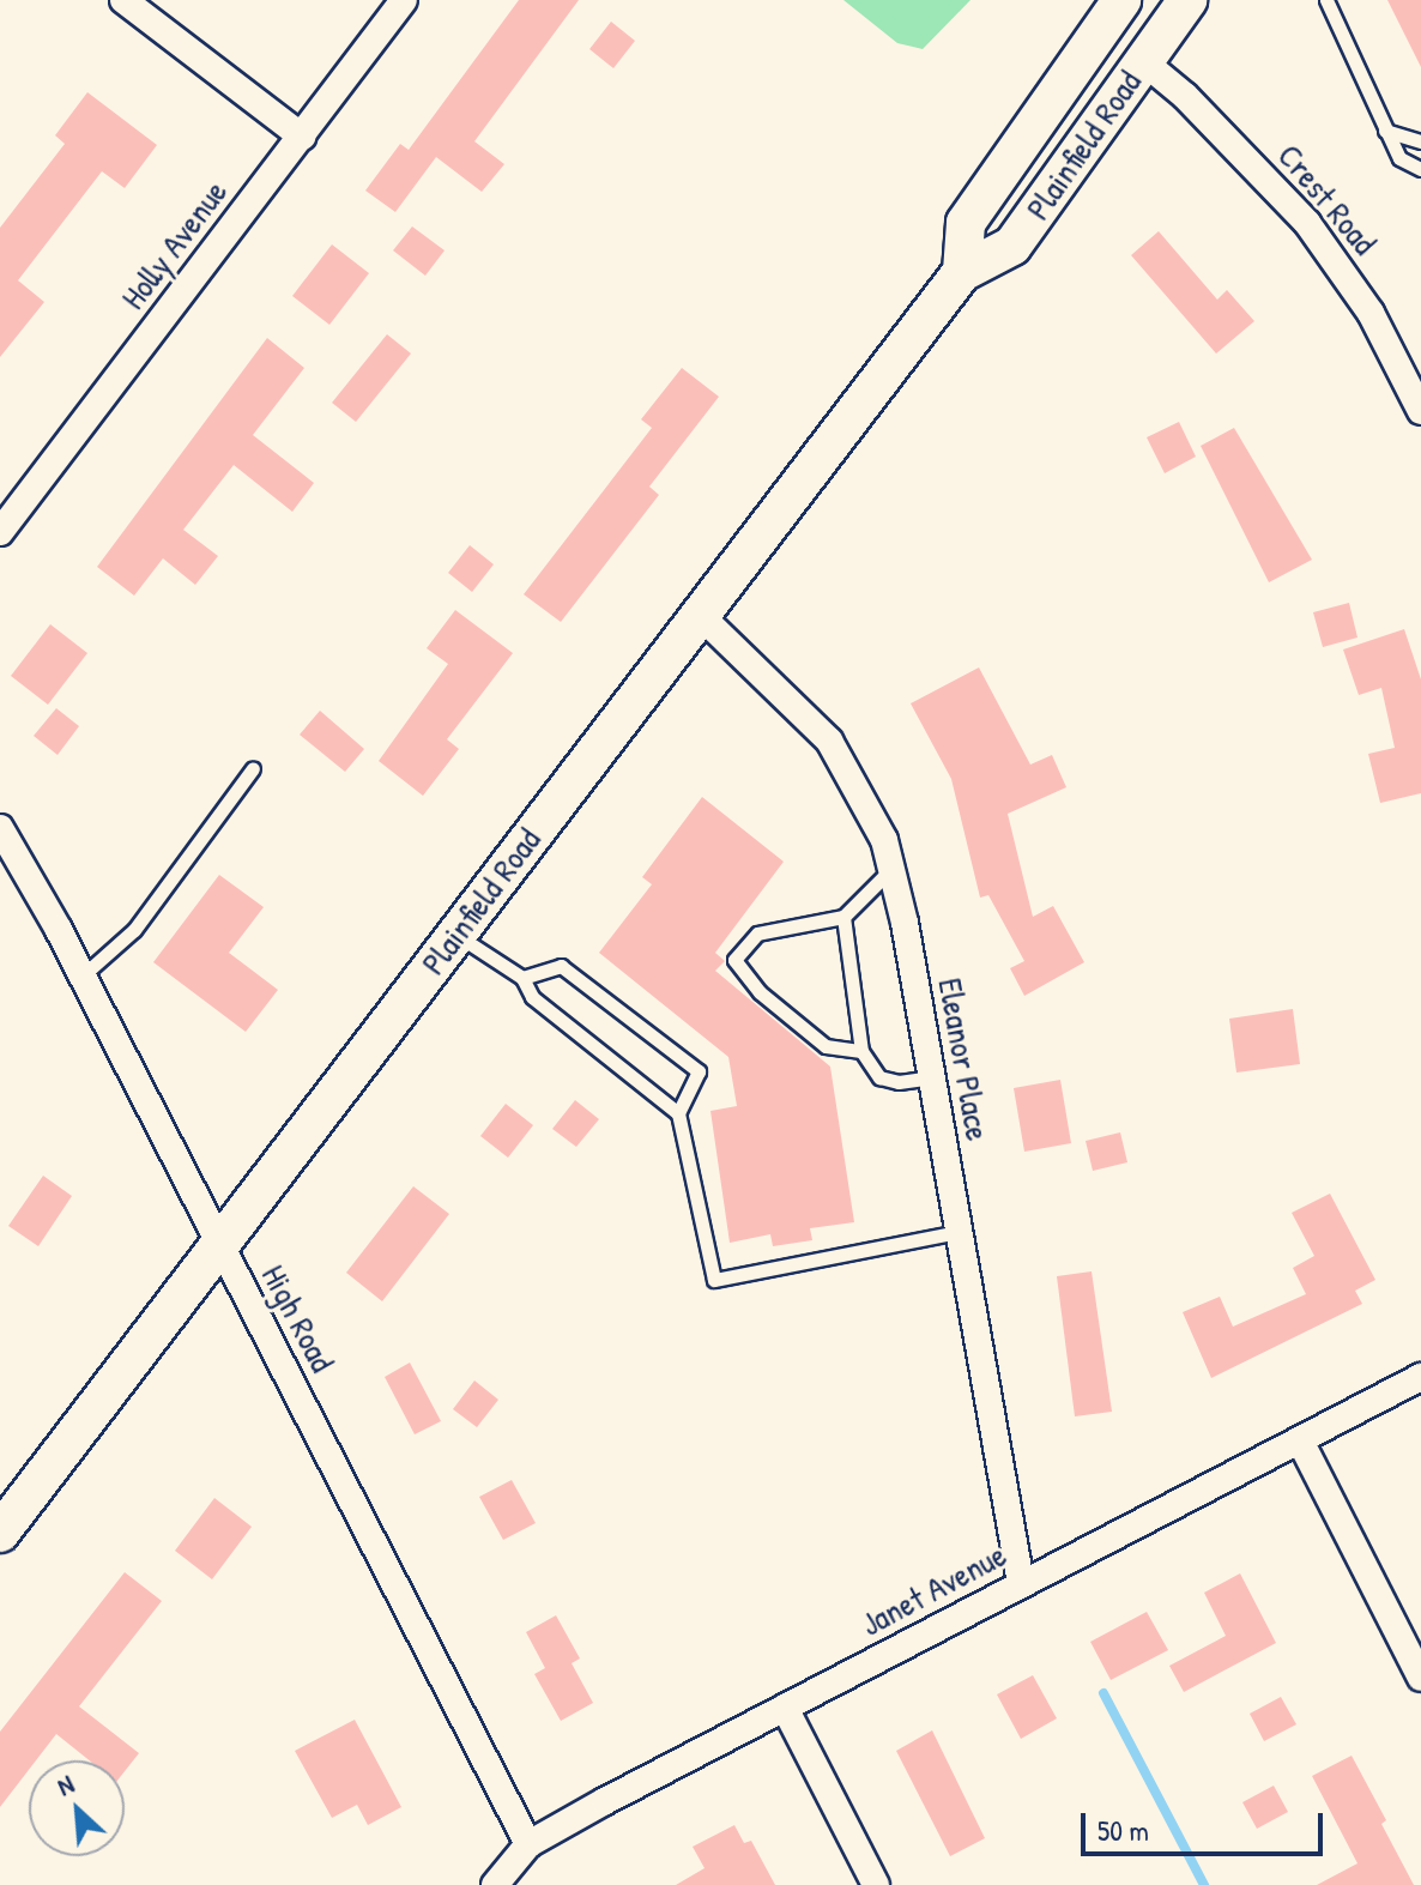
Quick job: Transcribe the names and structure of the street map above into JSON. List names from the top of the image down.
{
  "streets": {
    "main road": ["Plainfield Road"],
    "street": [
      "Crest Road",
      "Holly Avenue",
      "Eleanor Place",
      "High Road",
      "Janet Avenue"
    ]
  },
  "crossings": [
    ["Plainfield Road", "Crest Road"],
    ["Plainfield Road", "Eleanor Place"],
    ["Plainfield Road", "High Road"],
    ["Eleanor Place", "Janet Avenue"],
    ["High Road", "Janet Avenue"]
  ],
  "scale_bar": "50 m",
  "north": "top left"
}
